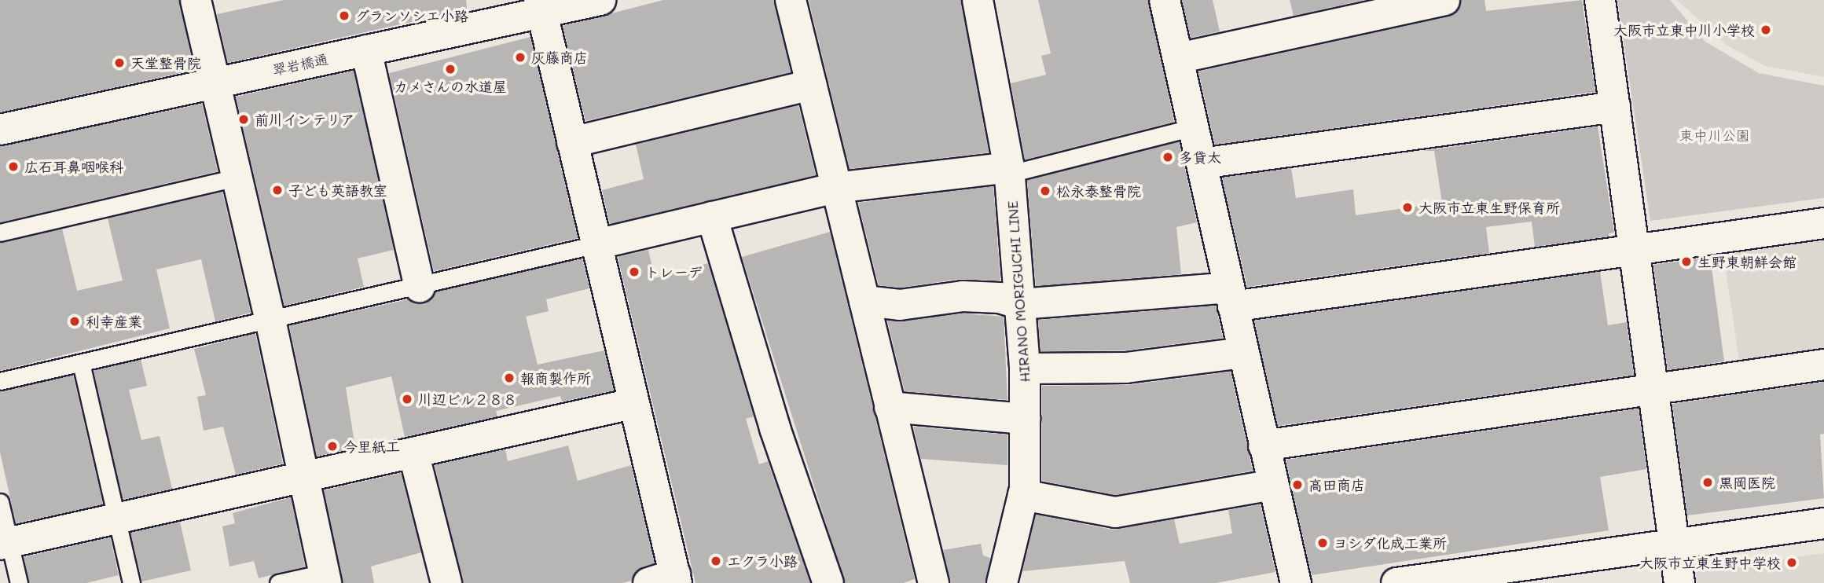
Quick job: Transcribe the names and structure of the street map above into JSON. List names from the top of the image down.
{
  "streets": {
    "street": ["翠岩橋通", "HIRANO MORIGUCHI LINE"]
  },
  "parks": ["東中川公園"],
  "places": [
    "グランソシエ小路",
    "大阪市立東中川小学校",
    "灰藤商店",
    "天堂整骨院",
    "カメさんの水道屋",
    "前川インテリア",
    "多貸太",
    "広石耳鼻咽喉科",
    "子ども英語教室",
    "松永泰整骨院",
    "大阪市立東生野保育所",
    "生野東朝鮮会館",
    "トレーデ",
    "利幸産業",
    "報商製作所",
    "川辺ビル２８８",
    "今里紙工",
    "黒岡医院",
    "高田商店",
    "ヨシダ化成工業所",
    "エクラ小路",
    "大阪市立東生野中学校"
  ]
}
